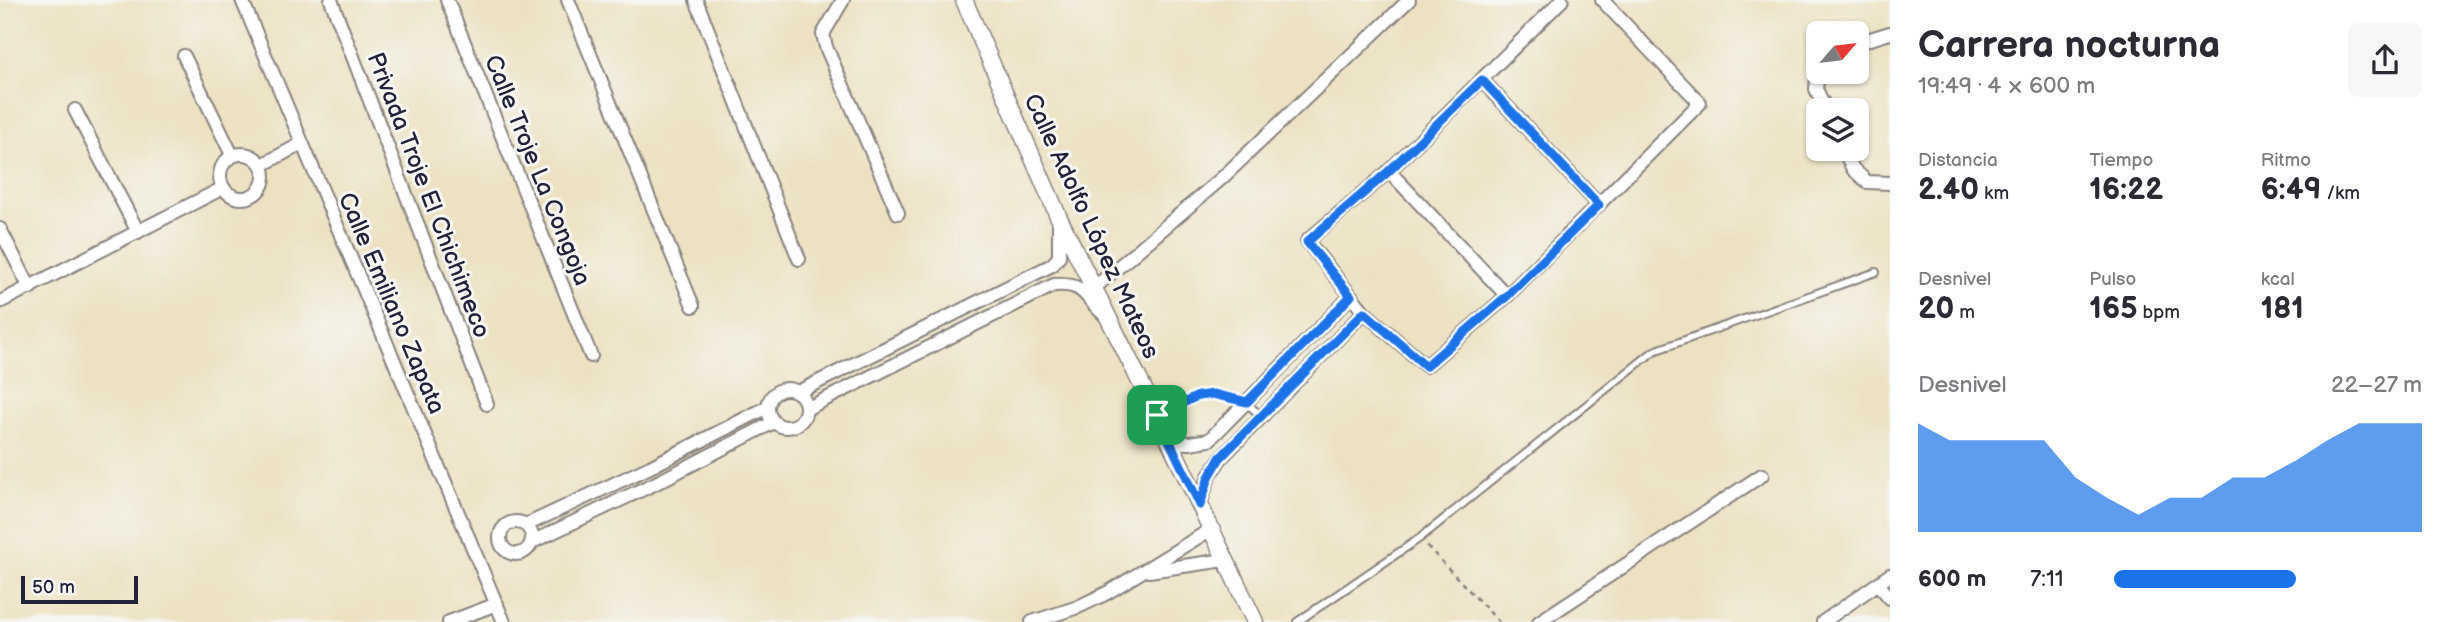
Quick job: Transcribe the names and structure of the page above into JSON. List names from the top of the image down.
{
  "streets": {
    "street": [
      "Calle Troje La Congoja",
      "Privada Troje El Chichimeco",
      "Calle Adolfo López Mateos",
      "Calle Emiliano Zapata"
    ]
  },
  "scale_bar": "50 m",
  "north": "top right",
  "page": {
    "heading": ["Carrera nocturna", "19:49 · 4 × 600 m"],
    "stats": [
      ["Distancia", "2.40 km"],
      ["Tiempo", "16:22"],
      ["Ritmo", "6:49 /km"],
      ["Desnivel", "20 m"],
      ["Pulso", "165 bpm"],
      ["kcal", "181"]
    ],
    "chart": ["Desnivel", "22–27 m"],
    "list": [
      {
        "name": "600 m",
        "note": "7:11"
      }
    ],
    "scale": "50 m"
  }
}
